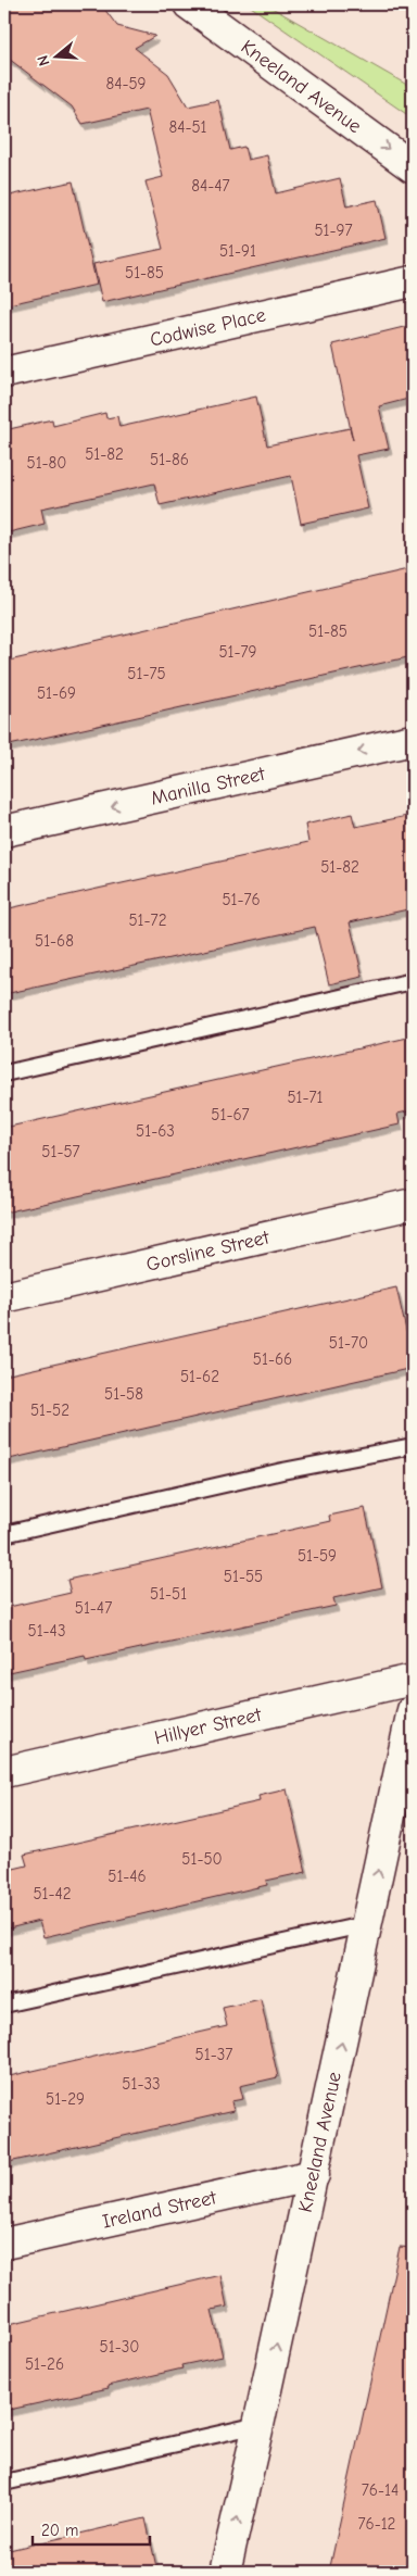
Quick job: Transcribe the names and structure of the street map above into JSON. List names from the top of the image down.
{
  "streets": {
    "street": [
      "Kneeland Avenue",
      "Codwise Place",
      "Manilla Street",
      "Gorsline Street",
      "Hillyer Street",
      "Ireland Street"
    ]
  },
  "crossings": [
    ["Kneeland Avenue", "Ireland Street"]
  ],
  "one_way": ["Manilla Street"],
  "house_numbers": [
    "84-59",
    "84-51",
    "84-47",
    "51-97",
    "51-91",
    "51-85",
    "51-82",
    "51-86",
    "51-80",
    "51-85",
    "51-79",
    "51-75",
    "51-69",
    "51-82",
    "51-76",
    "51-72",
    "51-68",
    "51-71",
    "51-67",
    "51-63",
    "51-57",
    "51-70",
    "51-66",
    "51-62",
    "51-58",
    "51-52",
    "51-59",
    "51-55",
    "51-51",
    "51-47",
    "51-43",
    "51-50",
    "51-46",
    "51-42",
    "51-37",
    "51-33",
    "51-29",
    "51-30",
    "51-26",
    "76-14",
    "76-12"
  ],
  "scale_bar": "20 m",
  "north": "left"
}
